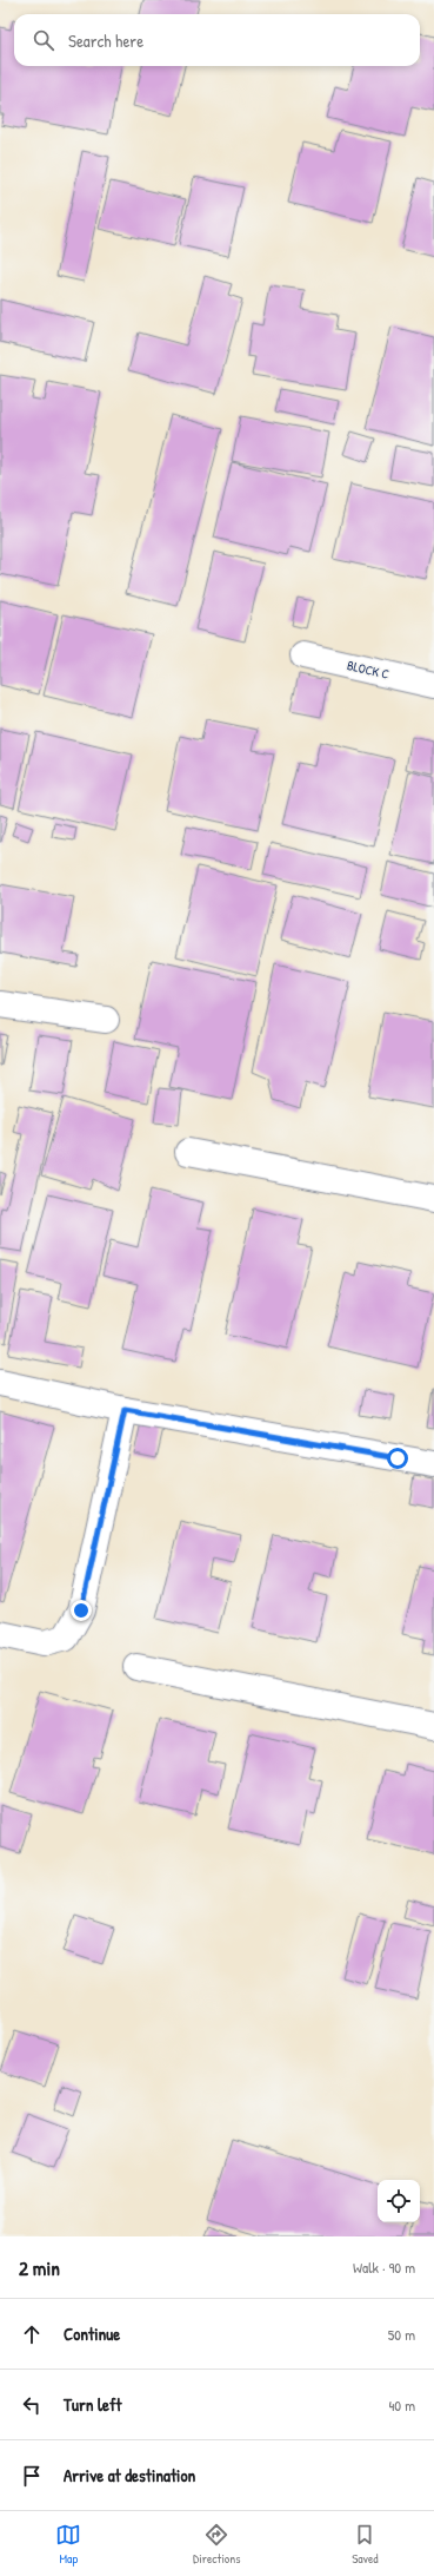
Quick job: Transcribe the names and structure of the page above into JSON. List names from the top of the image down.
{
  "streets": {
    "street": ["BLOCK C"]
  },
  "page": {
    "search": "Search here",
    "heading": ["2 min", "Walk · 90 m"],
    "list": [
      ["Continue", "50 m"],
      ["Turn left", "40 m"],
      "Arrive at destination"
    ],
    "nav": ["Map", "Directions", "Saved"]
  }
}
